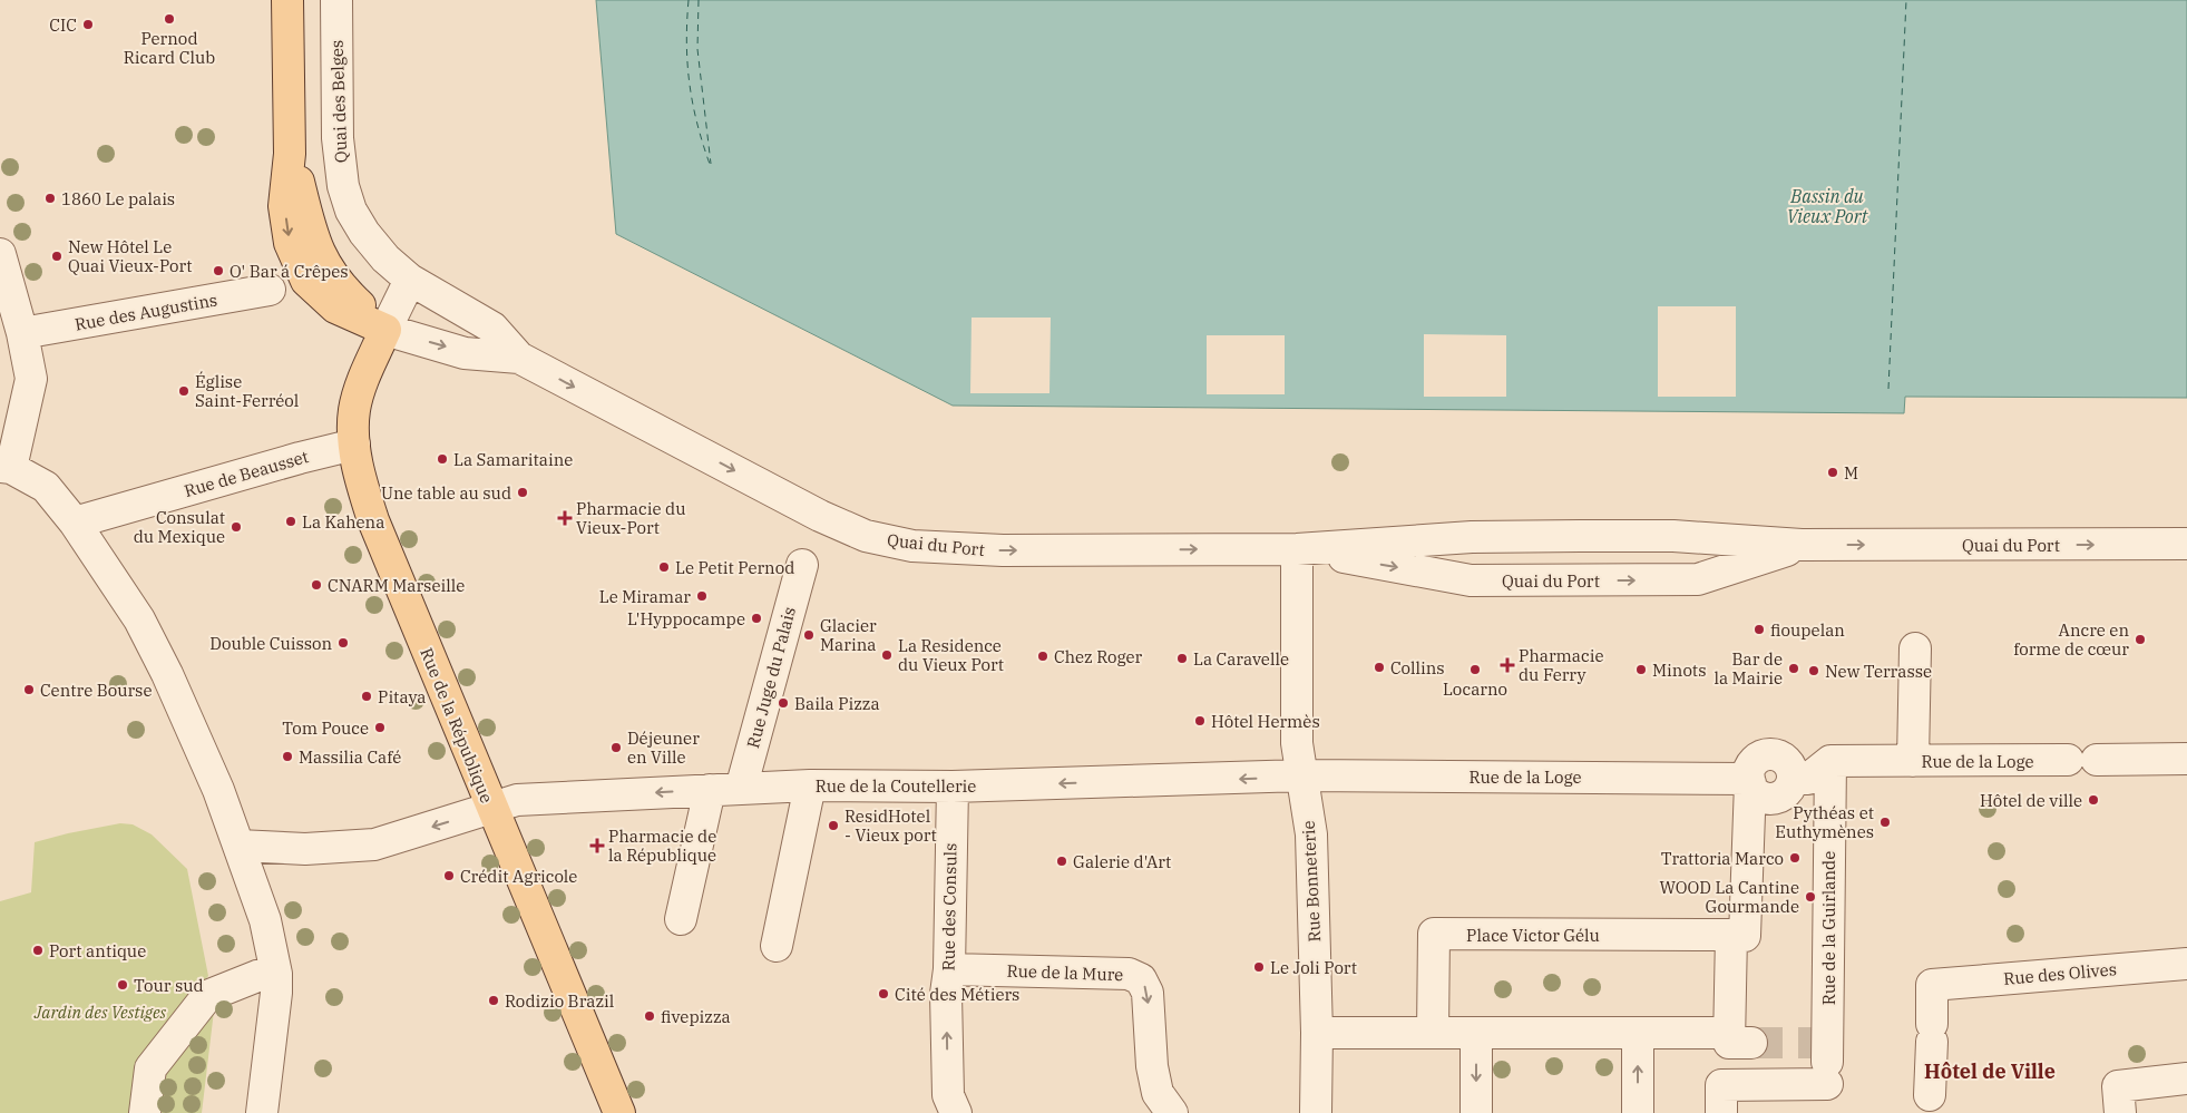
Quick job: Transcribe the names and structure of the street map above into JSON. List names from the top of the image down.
{
  "streets": {
    "main road": ["Rue de la République"],
    "street": [
      "Quai des Belges",
      "Rue des Augustins",
      "Rue de Beausset",
      "Quai du Port",
      "Rue Juge du Palais",
      "Rue de la Loge",
      "Rue de la Coutellerie",
      "Rue Bonneterie",
      "Rue des Consuls",
      "Rue de la Guirlande",
      "Place Victor Gélu",
      "Rue de la Mure",
      "Rue des Olives"
    ]
  },
  "crossings": [
    ["Quai des Belges", "Quai du Port"],
    ["Rue de Beausset", "Rue de la République"],
    ["Quai du Port", "Rue de la République"],
    ["Quai du Port", "Rue Bonneterie"],
    ["Rue Juge du Palais", "Rue de la Coutellerie"],
    ["Rue de la République", "Rue de la Coutellerie"],
    ["Rue de la Loge", "Rue de la Coutellerie"],
    ["Rue de la Loge", "Rue Bonneterie"],
    ["Rue de la Loge", "Rue de la Guirlande"],
    ["Rue de la Coutellerie", "Rue Bonneterie"],
    ["Rue de la Coutellerie", "Rue des Consuls"],
    ["Rue des Consuls", "Rue de la Mure"]
  ],
  "one_way": ["Quai du Port", "Rue de la Coutellerie", "Rue des Consuls"],
  "districts": ["Hôtel de Ville"],
  "water": ["Bassin du Vieux Port"],
  "parks": ["Jardin des Vestiges"],
  "places": {
    "other": [
      "Pernod Ricard Club",
      "CIC",
      "1860 Le palais",
      "New Hôtel Le Quai Vieux-Port",
      "O' Bar á Crêpes",
      "Église Saint-Ferréol",
      "La Samaritaine",
      "M",
      "Une table au sud",
      "La Kahena",
      "Consulat du Mexique",
      "Le Petit Pernod",
      "CNARM Marseille",
      "Le Miramar",
      "L'Hyppocampe",
      "fioupelan",
      "Glacier Marina",
      "Ancre en forme de cœur",
      "Double Cuisson",
      "La Residence du Vieux Port",
      "Chez Roger",
      "La Caravelle",
      "Collins",
      "Bar de la Mairie",
      "Locarno",
      "Minots",
      "New Terrasse",
      "Centre Bourse",
      "Pitaya",
      "Baila Pizza",
      "Hôtel Hermès",
      "Tom Pouce",
      "Déjeuner en Ville",
      "Massilia Café",
      "Hôtel de ville",
      "Pythéas et Euthymènes",
      "ResidHotel - Vieux port",
      "Trattoria Marco",
      "Galerie d'Art",
      "Crédit Agricole",
      "WOOD La Cantine Gourmande",
      "Port antique",
      "Le Joli Port",
      "Tour sud",
      "Cité des Métiers",
      "Rodizio Brazil",
      "fivepizza"
    ],
    "health": ["Pharmacie du Vieux-Port", "Pharmacie du Ferry", "Pharmacie de la République"]
  }
}
